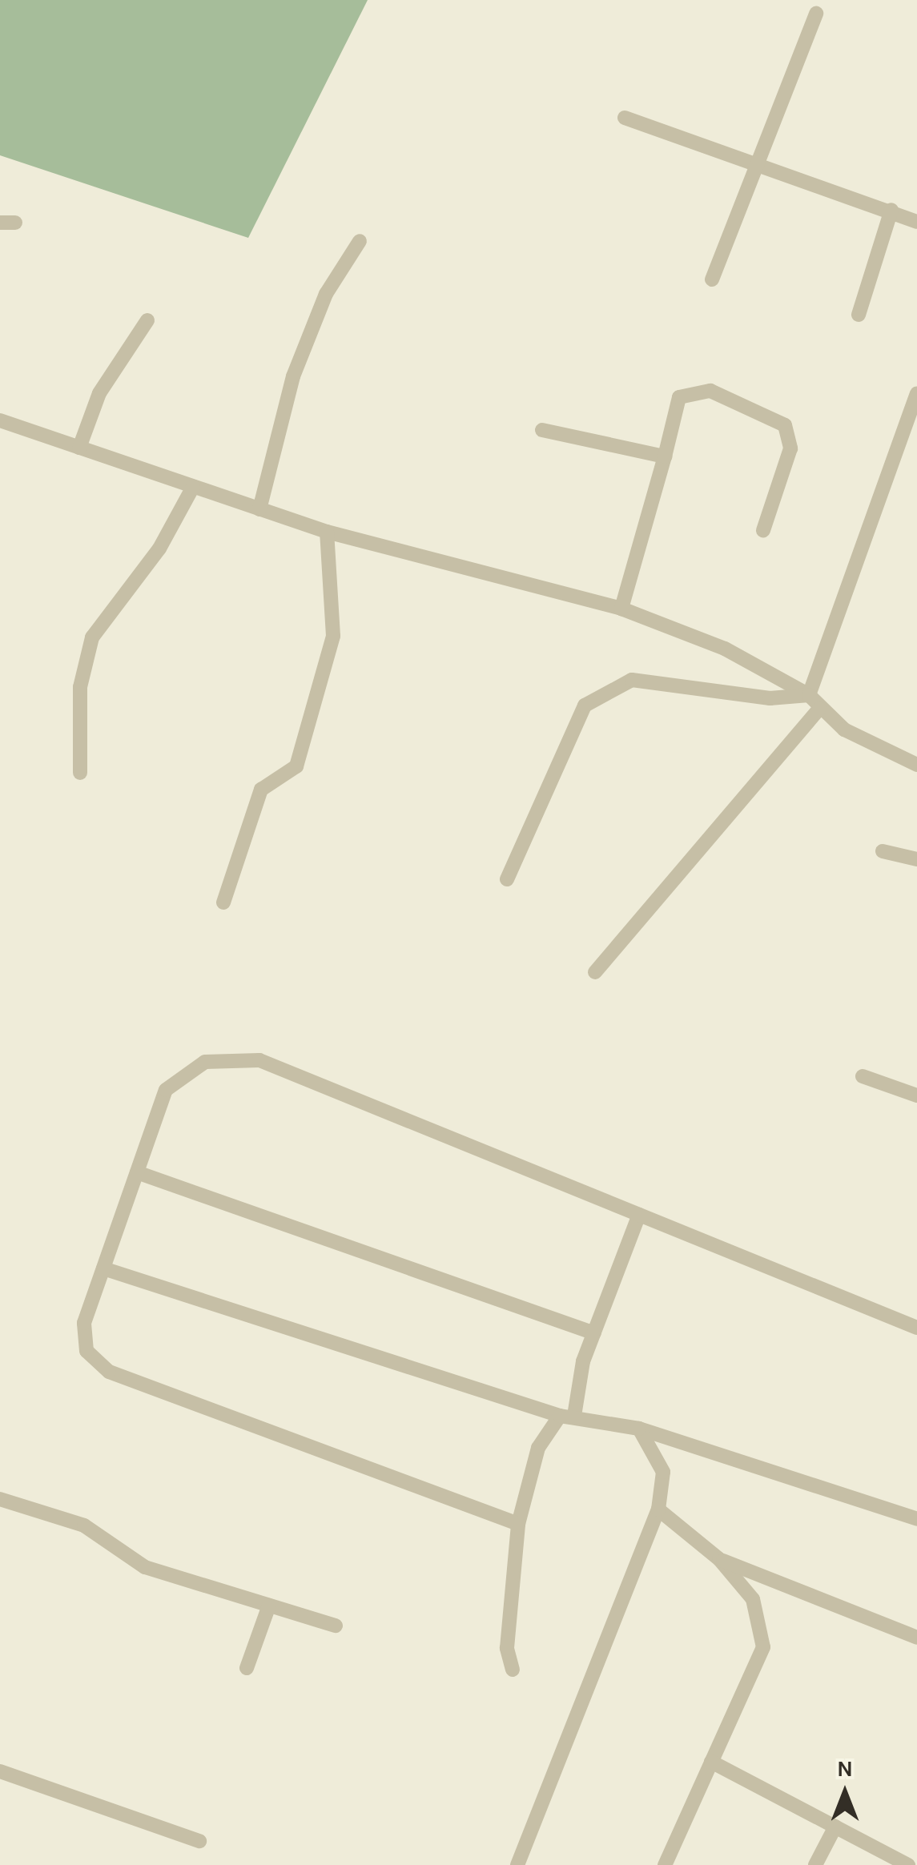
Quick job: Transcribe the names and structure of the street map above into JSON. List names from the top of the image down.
{
  "north": "top"
}
